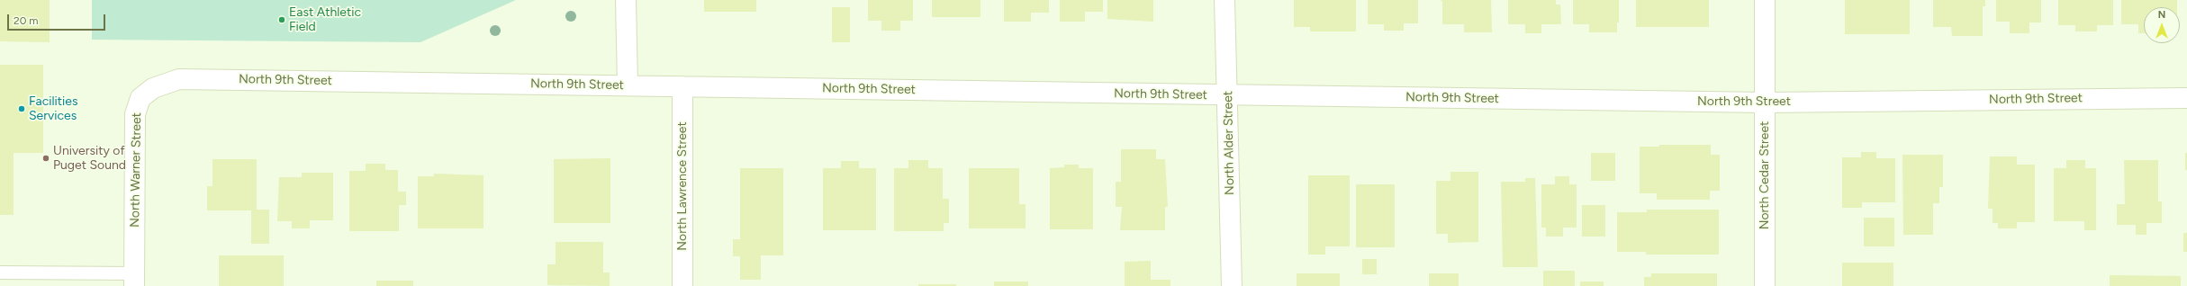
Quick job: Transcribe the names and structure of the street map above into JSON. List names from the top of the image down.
{
  "streets": {
    "street": [
      "North 9th Street",
      "North Alder Street",
      "North Warner Street",
      "North Cedar Street",
      "North Lawrence Street"
    ]
  },
  "crossings": [
    ["North 9th Street", "North Alder Street"],
    ["North 9th Street", "North Warner Street"],
    ["North 9th Street", "North Cedar Street"],
    ["North 9th Street", "North Lawrence Street"]
  ],
  "places": ["East Athletic Field", "Facilities Services", "University of Puget Sound"],
  "scale_bar": "20 m",
  "north": "top"
}
